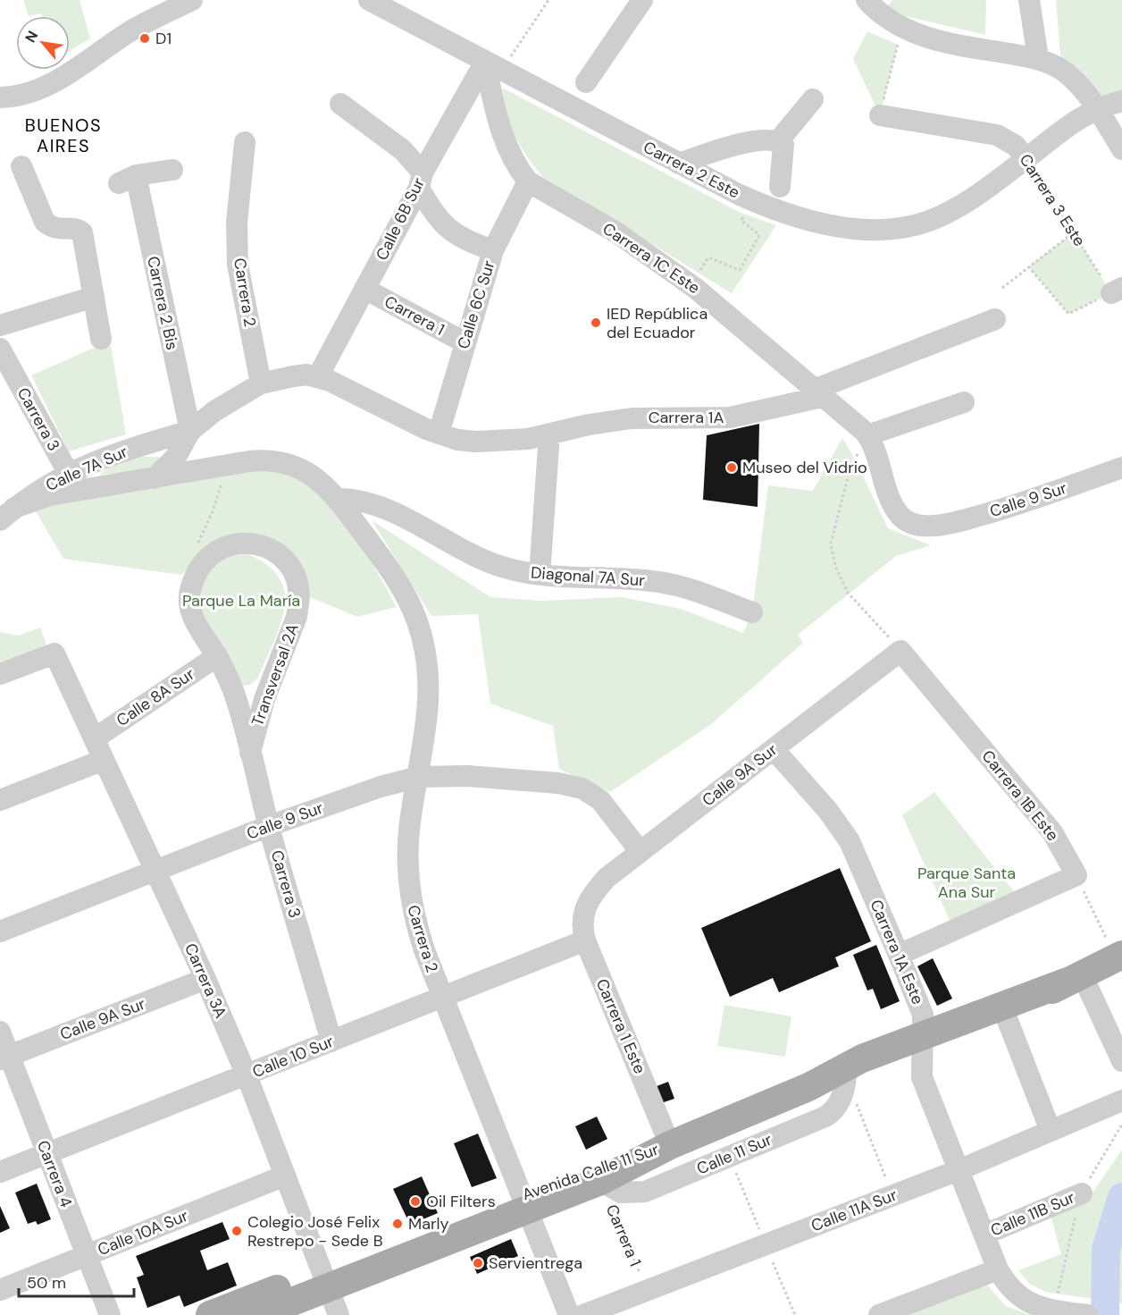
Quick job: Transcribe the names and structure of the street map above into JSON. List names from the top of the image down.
{
  "streets": {
    "main road": ["Avenida Calle 11 Sur"],
    "street": [
      "Carrera 2 Este",
      "Carrera 3 Este",
      "Calle 6B Sur",
      "Carrera 1C Este",
      "Carrera 2",
      "Carrera 2 Bis",
      "Calle 6C Sur",
      "Carrera 1",
      "Carrera 1A",
      "Carrera 3",
      "Calle 7A Sur",
      "Calle 9 Sur",
      "Diagonal 7A Sur",
      "Transversal 2A",
      "Calle 8A Sur",
      "Calle 9A Sur",
      "Carrera 1B Este",
      "Carrera 1A Este",
      "Carrera 3A",
      "Carrera 1 Este",
      "Calle 10 Sur",
      "Calle 11 Sur",
      "Carrera 4",
      "Calle 11A Sur",
      "Calle 11B Sur",
      "Calle 10A Sur"
    ]
  },
  "crossings": [
    ["Carrera 2 Este", "Carrera 3 Este"],
    ["Carrera 2 Este", "Calle 6B Sur"],
    ["Carrera 2 Este", "Carrera 1C Este"],
    ["Calle 6B Sur", "Carrera 1C Este"],
    ["Calle 6B Sur", "Carrera 1"],
    ["Calle 6B Sur", "Carrera 1A"],
    ["Carrera 1C Este", "Calle 6C Sur"],
    ["Carrera 1C Este", "Carrera 1A"],
    ["Carrera 1C Este", "Calle 9 Sur"],
    ["Carrera 2", "Calle 7A Sur"],
    ["Carrera 2", "Calle 9 Sur"],
    ["Carrera 2", "Diagonal 7A Sur"],
    ["Carrera 2", "Calle 10 Sur"],
    ["Carrera 2", "Avenida Calle 11 Sur"],
    ["Calle 6C Sur", "Carrera 1"],
    ["Calle 6C Sur", "Carrera 1A"],
    ["Carrera 1", "Calle 11 Sur"],
    ["Carrera 1", "Avenida Calle 11 Sur"],
    ["Carrera 1", "Calle 11A Sur"],
    ["Carrera 3", "Calle 7A Sur"],
    ["Carrera 3", "Calle 9 Sur"],
    ["Carrera 3", "Transversal 2A"],
    ["Carrera 3", "Calle 8A Sur"],
    ["Carrera 3", "Calle 10 Sur"],
    ["Calle 7A Sur", "Diagonal 7A Sur"],
    ["Calle 9 Sur", "Calle 9A Sur"],
    ["Calle 9 Sur", "Carrera 3A"],
    ["Calle 8A Sur", "Carrera 3A"],
    ["Calle 9A Sur", "Carrera 1B Este"],
    ["Calle 9A Sur", "Carrera 1A Este"],
    ["Calle 9A Sur", "Carrera 3A"],
    ["Calle 9A Sur", "Carrera 1 Este"],
    ["Calle 9A Sur", "Carrera 4"],
    ["Carrera 1A Este", "Avenida Calle 11 Sur"],
    ["Carrera 1A Este", "Calle 11A Sur"],
    ["Carrera 1A Este", "Calle 11B Sur"],
    ["Carrera 3A", "Calle 10 Sur"],
    ["Carrera 3A", "Avenida Calle 11 Sur"],
    ["Carrera 3A", "Calle 10A Sur"],
    ["Carrera 1 Este", "Calle 10 Sur"],
    ["Carrera 1 Este", "Avenida Calle 11 Sur"],
    ["Calle 10 Sur", "Carrera 4"],
    ["Calle 11 Sur", "Avenida Calle 11 Sur"],
    ["Carrera 4", "Calle 10A Sur"]
  ],
  "districts": ["BUENOS AIRES"],
  "parks": ["Parque La María", "Parque Santa Ana Sur"],
  "places": [
    "D1",
    "IED República del Ecuador",
    "Museo del Vidrio",
    "Oil Filters",
    "Marly",
    "Colegio José Felix Restrepo - Sede B",
    "Servientrega"
  ],
  "scale_bar": "50 m",
  "north": "top left"
}
